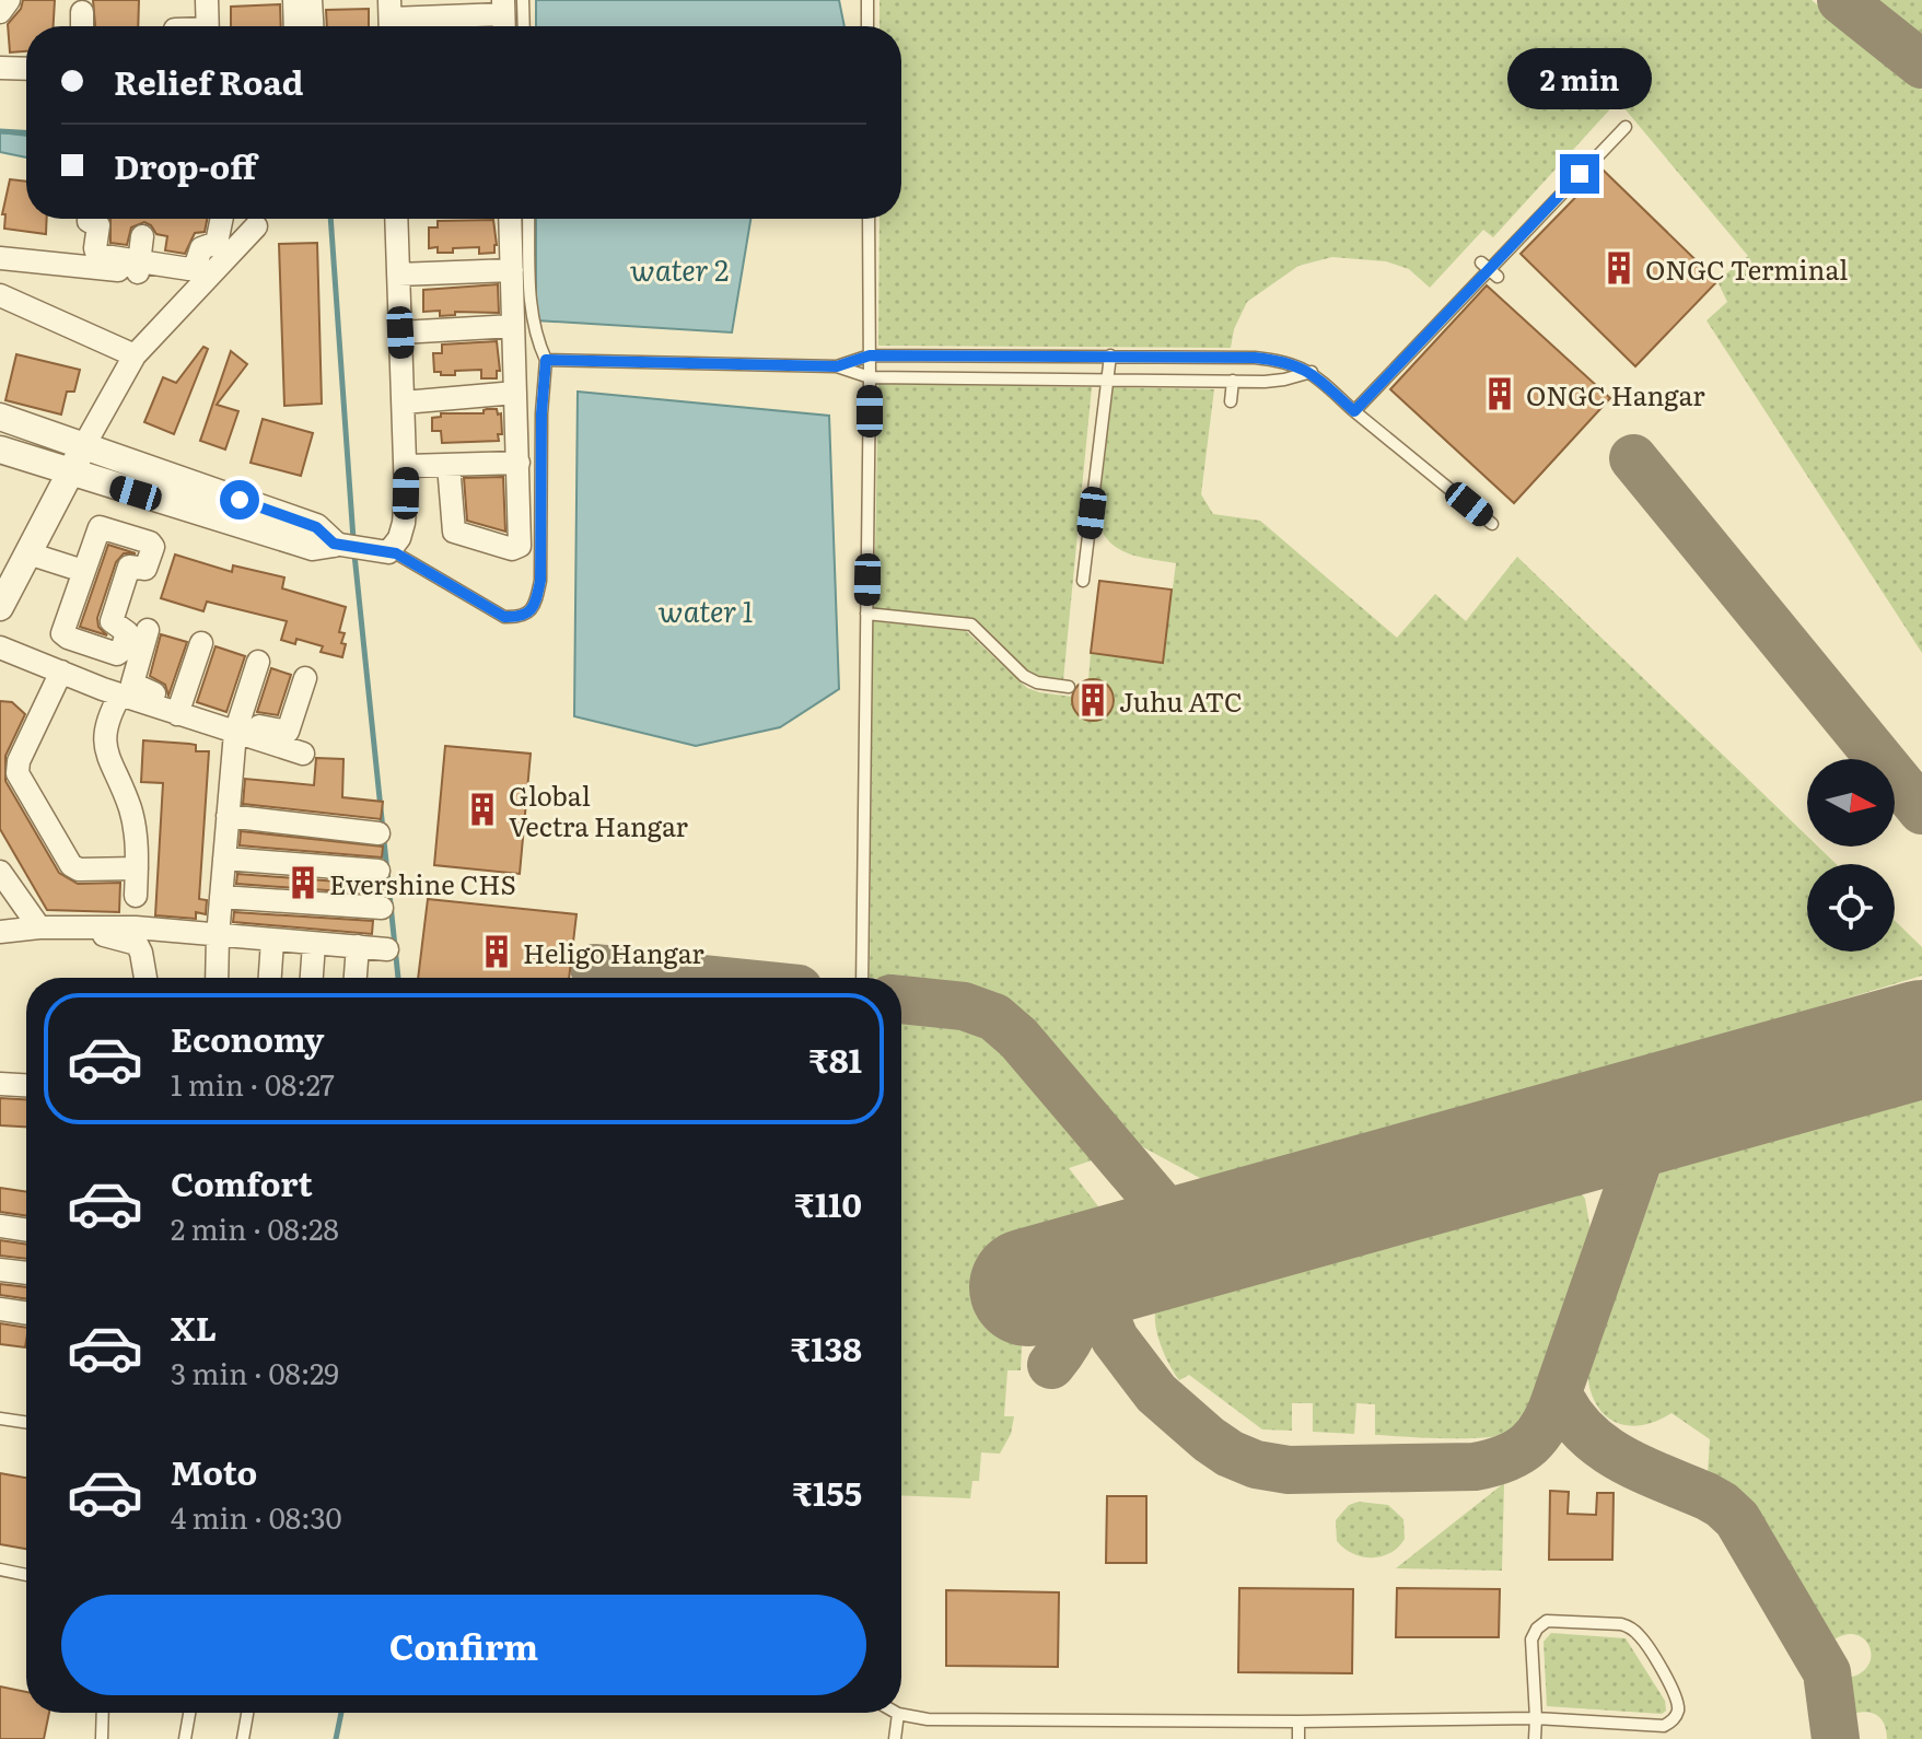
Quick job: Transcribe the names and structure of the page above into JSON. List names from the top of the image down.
{
  "water": ["water 2", "water 1"],
  "places": {
    "building": [
      "ONGC Terminal",
      "ONGC Hangar",
      "Juhu ATC",
      "Global Vectra Hangar",
      "Evershine CHS",
      "Heligo Hangar"
    ]
  },
  "north": "right",
  "page": {
    "banner": ["Relief Road", "Drop-off"],
    "bubble": "2 min",
    "list": [
      {
        "name": "Economy",
        "note": "1 min · 08:27",
        "value": "₹81"
      },
      {
        "name": "Comfort",
        "note": "2 min · 08:28",
        "value": "₹110"
      },
      {
        "name": "XL",
        "note": "3 min · 08:29",
        "value": "₹138"
      },
      {
        "name": "Moto",
        "note": "4 min · 08:30",
        "value": "₹155"
      }
    ],
    "buttons": "Confirm"
  }
}
